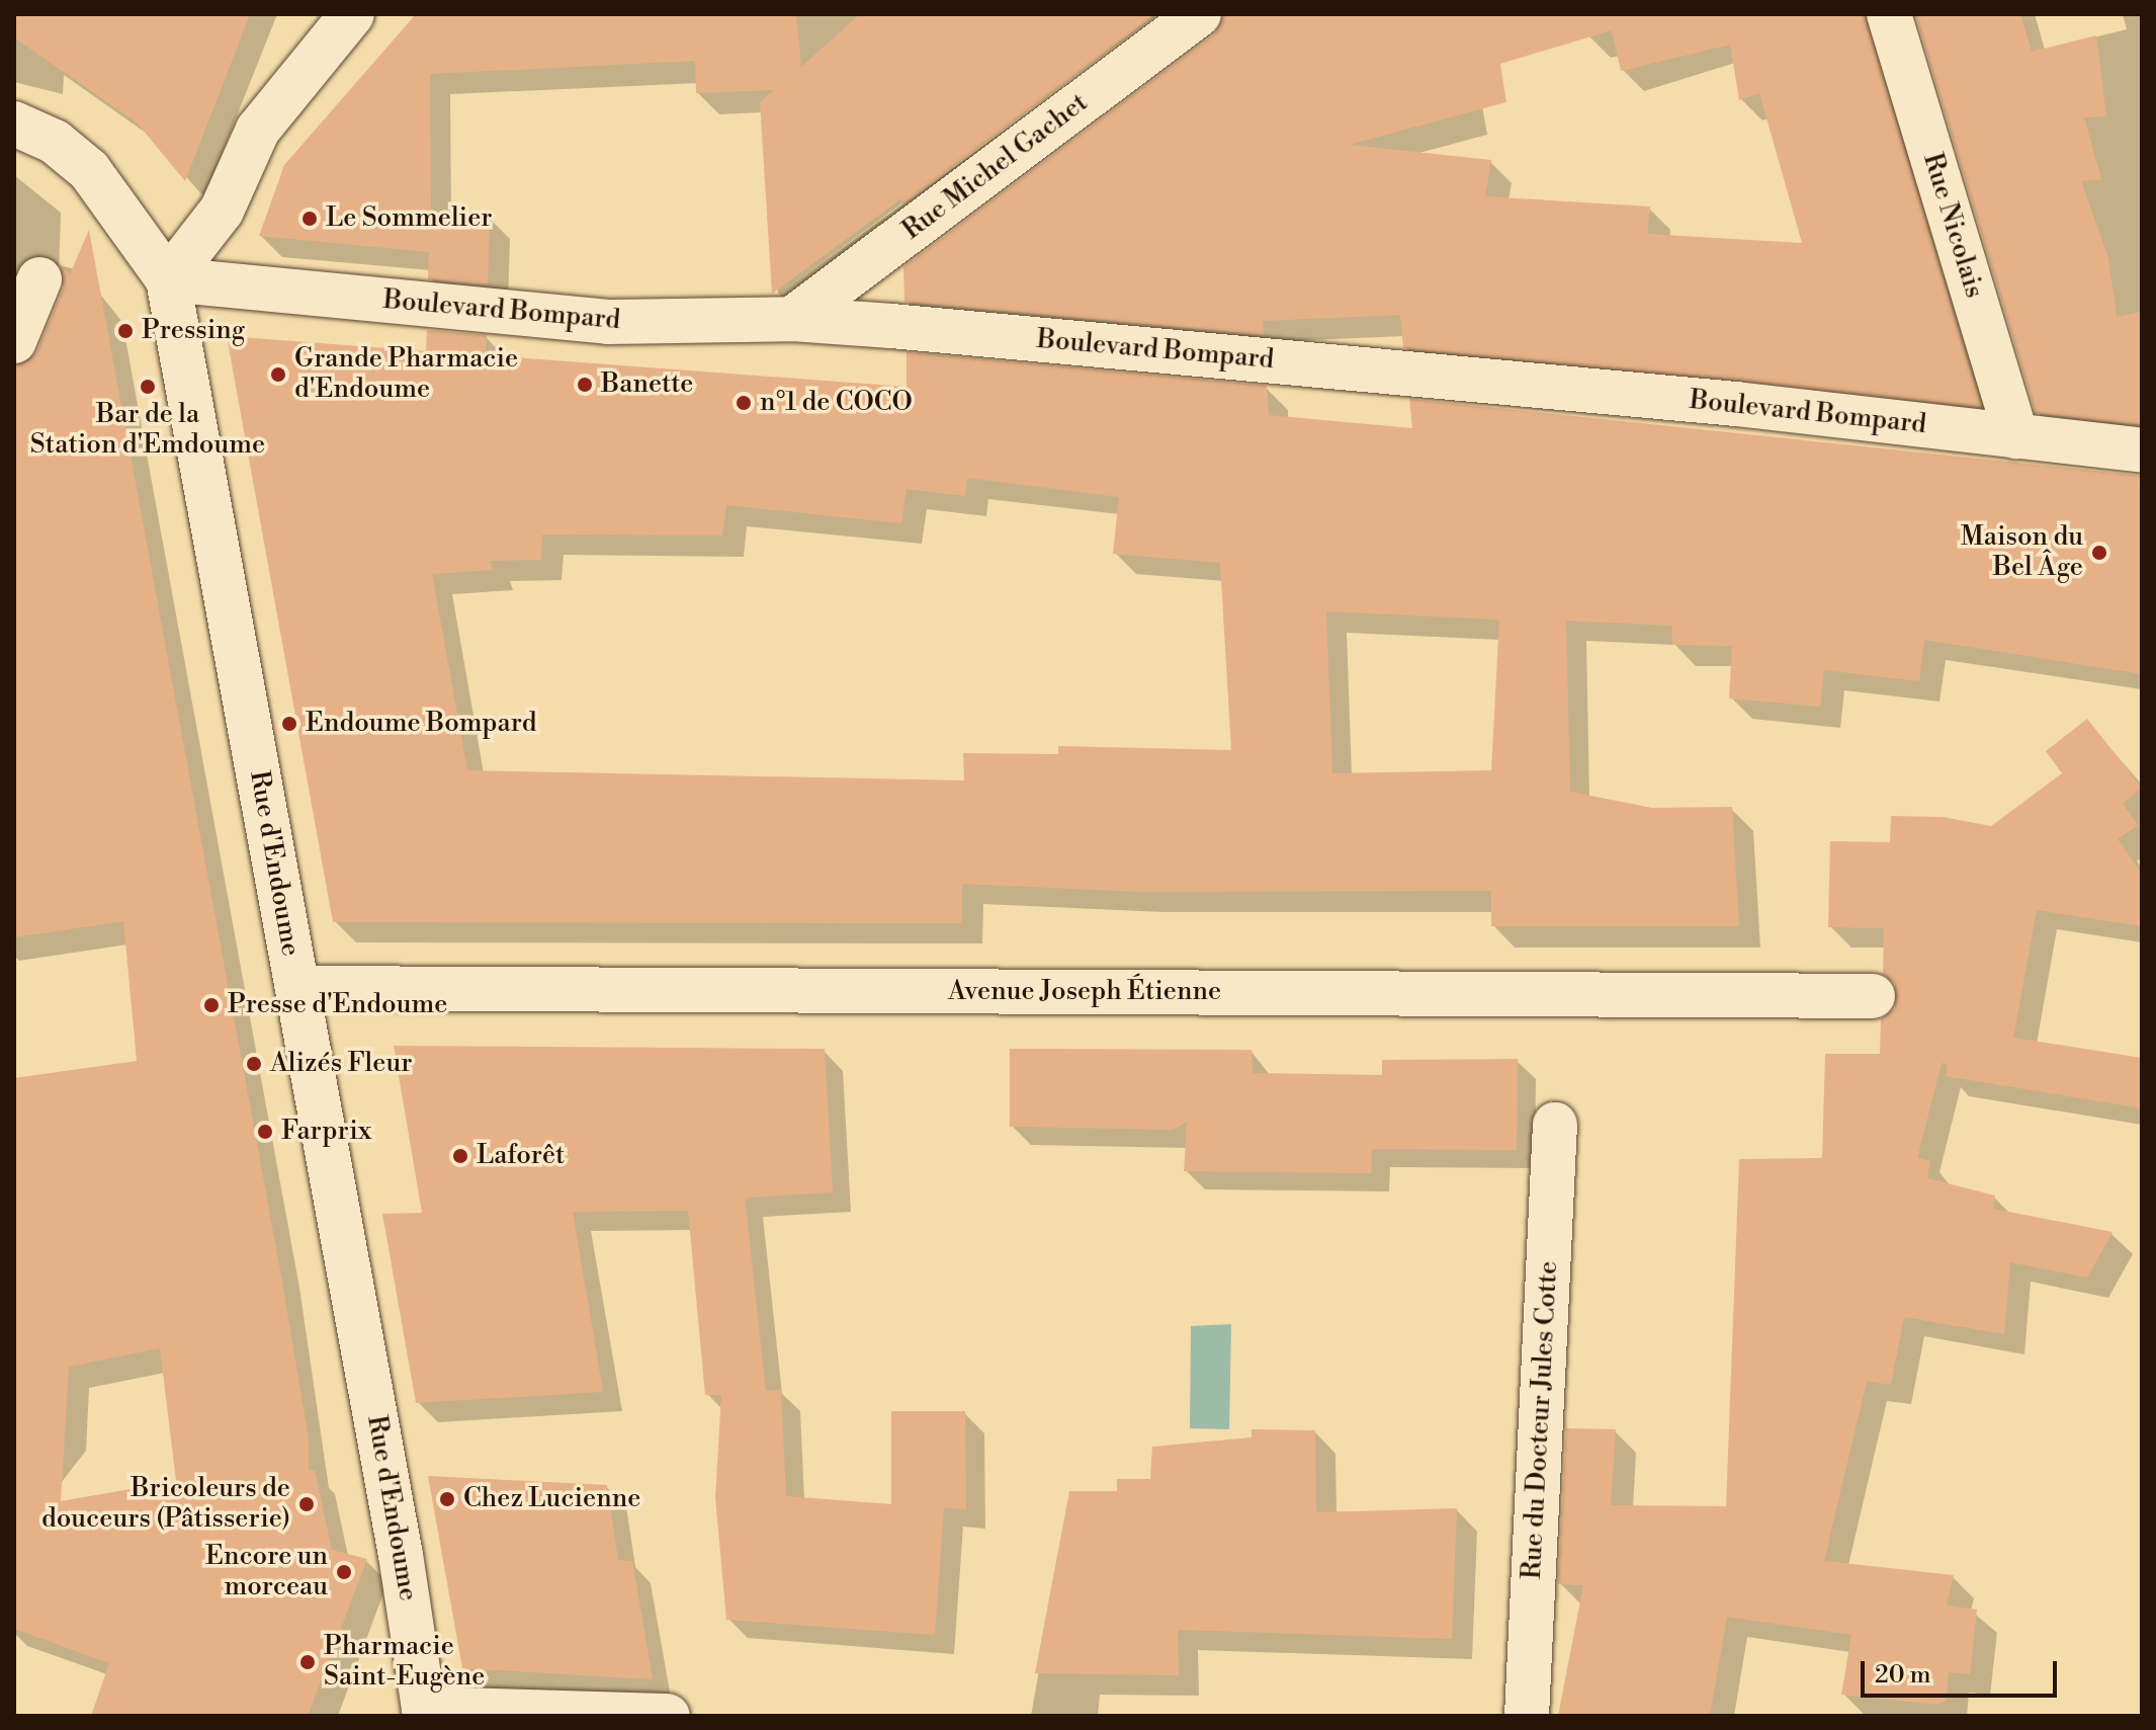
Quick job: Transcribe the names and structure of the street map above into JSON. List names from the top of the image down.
{
  "streets": {
    "street": [
      "Rue Michel Gachet",
      "Rue Nicolais",
      "Boulevard Bompard",
      "Rue d'Endoume",
      "Avenue Joseph Étienne",
      "Rue du Docteur Jules Cotte"
    ]
  },
  "crossings": [
    ["Rue Michel Gachet", "Boulevard Bompard"],
    ["Rue Nicolais", "Boulevard Bompard"],
    ["Boulevard Bompard", "Rue d'Endoume"],
    ["Rue d'Endoume", "Avenue Joseph Étienne"]
  ],
  "places": [
    "Le Sommelier",
    "Pressing",
    "Grande Pharmacie d'Endoume",
    "Banette",
    "Bar de la Station d'Emdoume",
    "n°1 de COCO",
    "Maison du Bel Âge",
    "Endoume Bompard",
    "Presse d'Endoume",
    "Alizés Fleur",
    "Farprix",
    "Laforêt",
    "Chez Lucienne",
    "Bricoleurs de douceurs (Pâtisserie)",
    "Encore un morceau",
    "Pharmacie Saint-Eugène"
  ],
  "scale_bar": "20 m"
}
